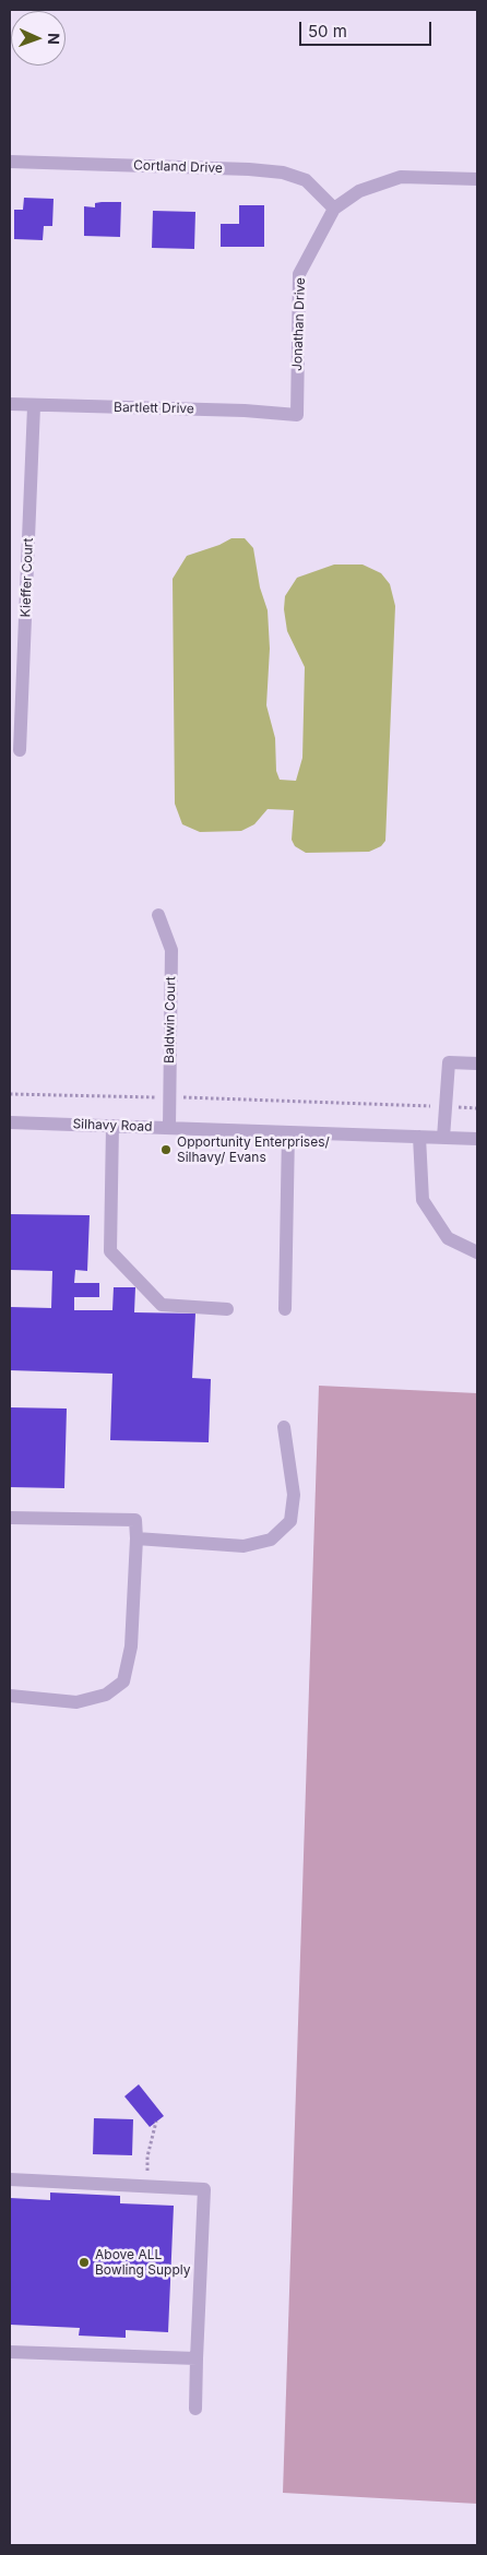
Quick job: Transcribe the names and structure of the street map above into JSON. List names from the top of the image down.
{
  "streets": {
    "street": [
      "Cortland Drive",
      "Jonathan Drive",
      "Bartlett Drive",
      "Kieffer Court",
      "Baldwin Court",
      "Silhavy Road"
    ]
  },
  "crossings": [
    ["Cortland Drive", "Jonathan Drive"],
    ["Jonathan Drive", "Bartlett Drive"],
    ["Bartlett Drive", "Kieffer Court"],
    ["Baldwin Court", "Silhavy Road"]
  ],
  "places": ["Opportunity Enterprises/ Silhavy/ Evans", "Above ALL Bowling Supply"],
  "scale_bar": "50 m",
  "north": "right"
}
